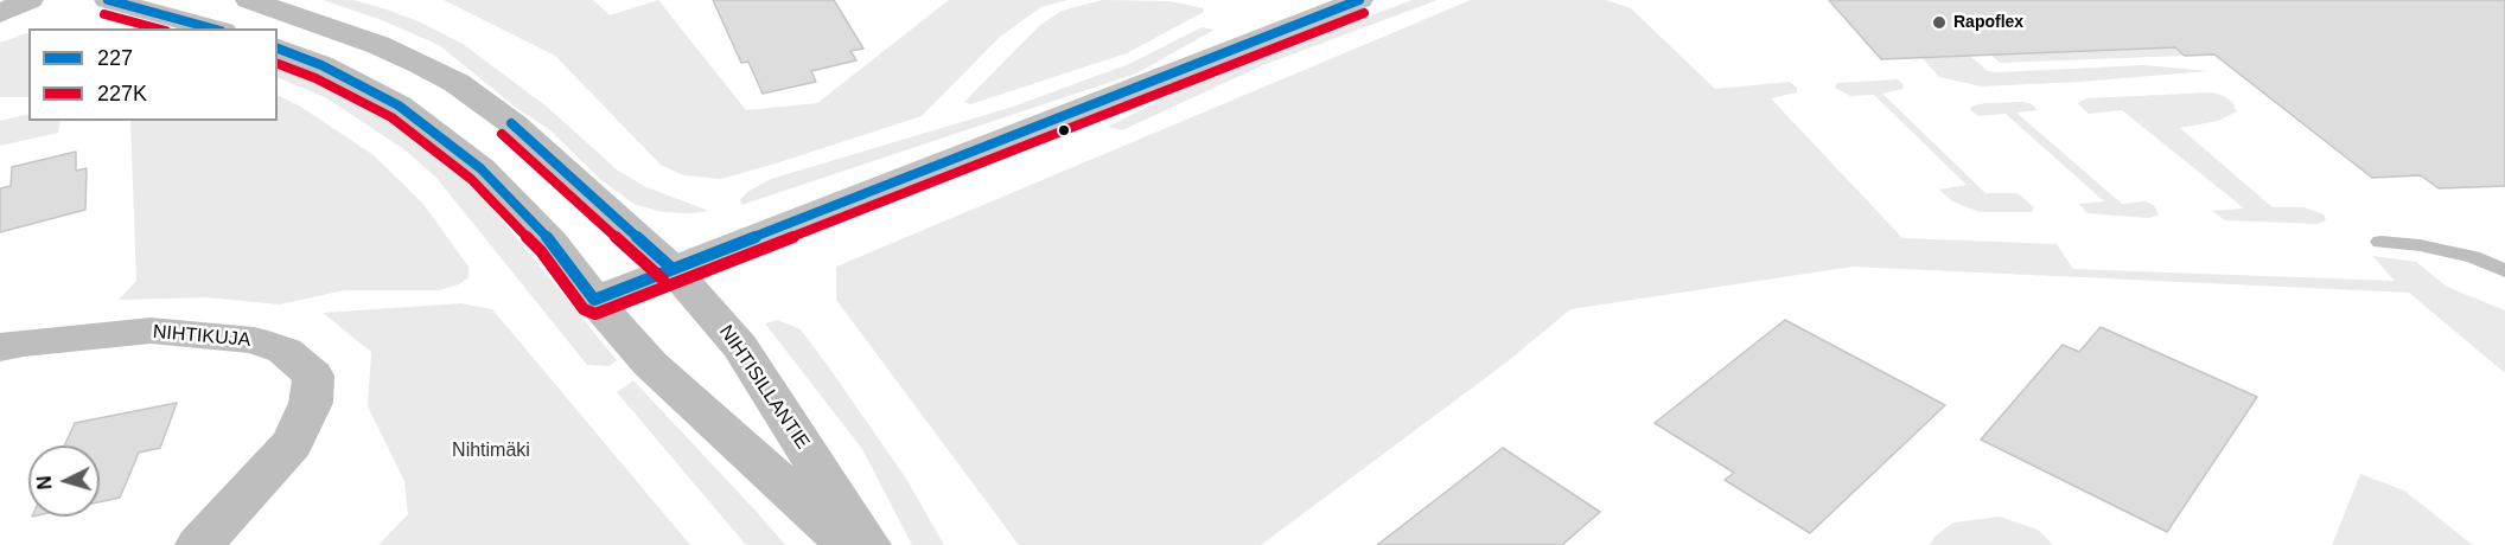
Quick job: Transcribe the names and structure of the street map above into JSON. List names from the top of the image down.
{
  "streets": {
    "street": ["NIHTIKUJA", "NIHTISILLANTIE"]
  },
  "parks": ["Nihtimäki"],
  "places": ["Rapoflex"],
  "lines": ["transit line 227", "transit line 227K"],
  "legend": ["227", "227K"],
  "north": "left"
}
